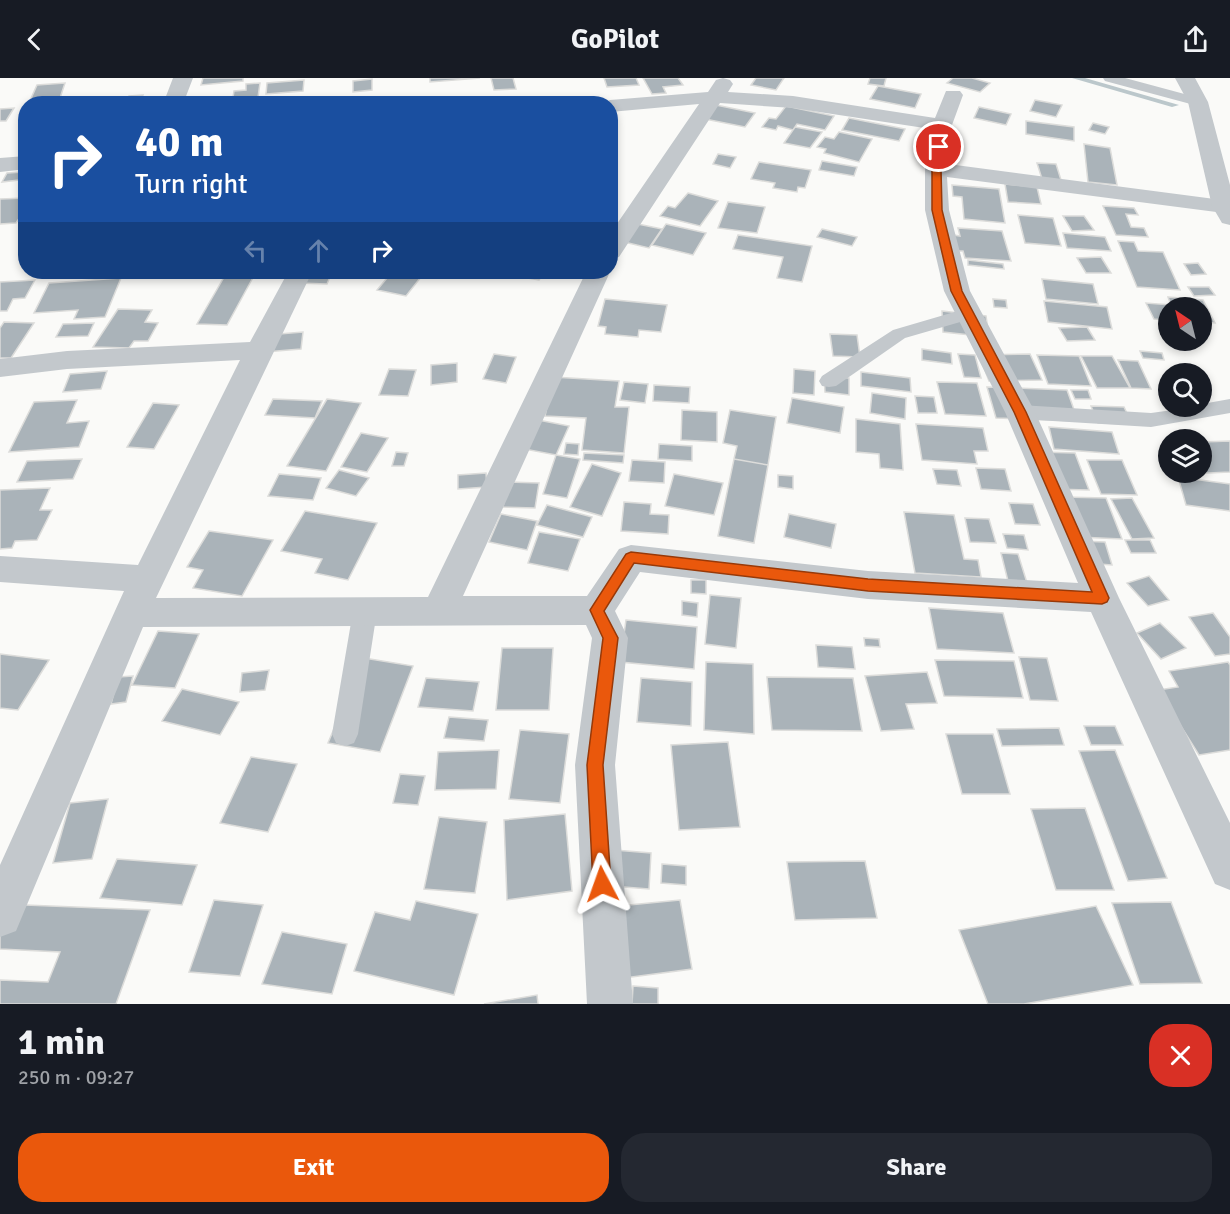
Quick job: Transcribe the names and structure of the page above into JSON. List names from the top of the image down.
{
  "north": "top left",
  "page": {
    "header": "GoPilot",
    "turn": ["40 m", "Turn right"],
    "heading": ["1 min", "250 m · 09:27"],
    "buttons": ["Exit", "Share"]
  }
}
